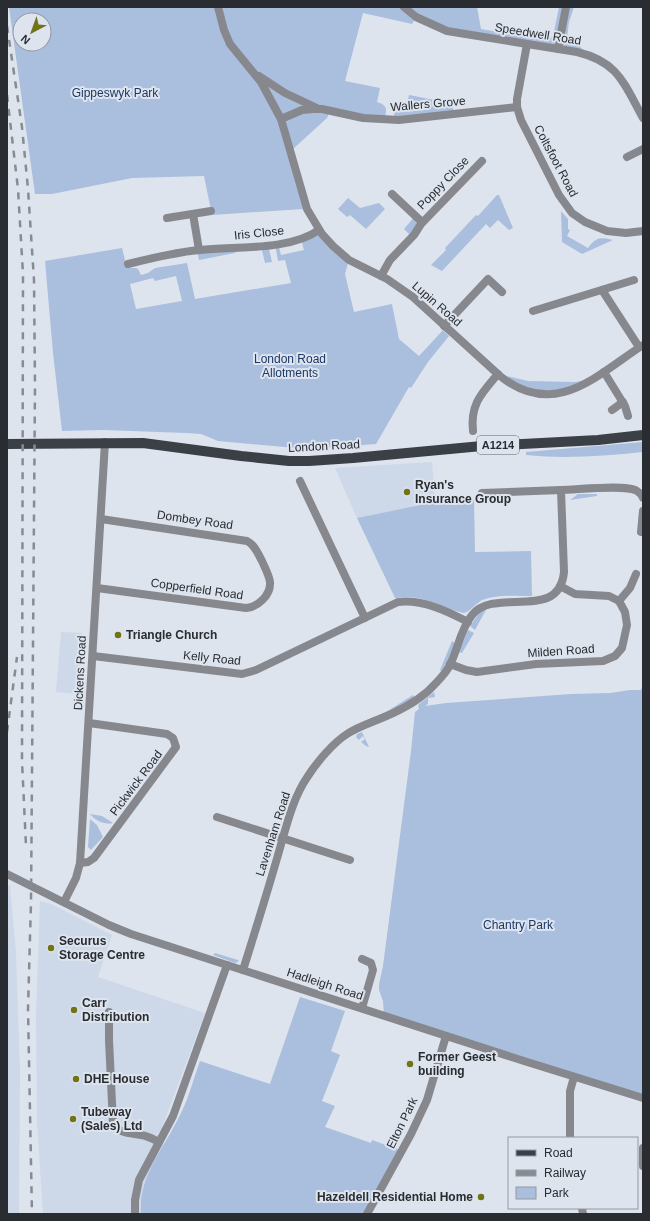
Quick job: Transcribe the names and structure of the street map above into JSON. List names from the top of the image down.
{
  "streets": {
    "main road": ["A1214", "London Road"],
    "street": [
      "Speedwell Road",
      "Wallers Grove",
      "Coltsfoot Road",
      "Poppy Close",
      "Iris Close",
      "Lupin Road",
      "Dombey Road",
      "Copperfield Road",
      "Milden Road",
      "Kelly Road",
      "Dickens Road",
      "Pickwick Road",
      "Lavenham Road",
      "Hadleigh Road",
      "Elton Park"
    ]
  },
  "crossings": [
    ["Speedwell Road", "Coltsfoot Road"],
    ["Wallers Grove", "Coltsfoot Road"],
    ["Wallers Grove", "Lupin Road"],
    ["Poppy Close", "Lupin Road"],
    ["Iris Close", "Lupin Road"],
    ["London Road", "Dickens Road"],
    ["Dombey Road", "Copperfield Road"],
    ["Dombey Road", "Dickens Road"],
    ["Copperfield Road", "Dickens Road"],
    ["Milden Road", "Lavenham Road"],
    ["Kelly Road", "Dickens Road"],
    ["Kelly Road", "Lavenham Road"],
    ["Dickens Road", "Pickwick Road"],
    ["Dickens Road", "Hadleigh Road"],
    ["Lavenham Road", "Hadleigh Road"],
    ["Hadleigh Road", "Elton Park"]
  ],
  "parks": ["Gippeswyk Park", "London Road Allotments", "Chantry Park"],
  "places": [
    "Ryan's Insurance Group",
    "Triangle Church",
    "Securus Storage Centre",
    "Carr Distribution",
    "Former Geest building",
    "DHE House",
    "Tubeway (Sales) Ltd",
    "Hazeldell Residential Home"
  ],
  "legend": ["Road", "Railway", "Park"],
  "north": "bottom left"
}
